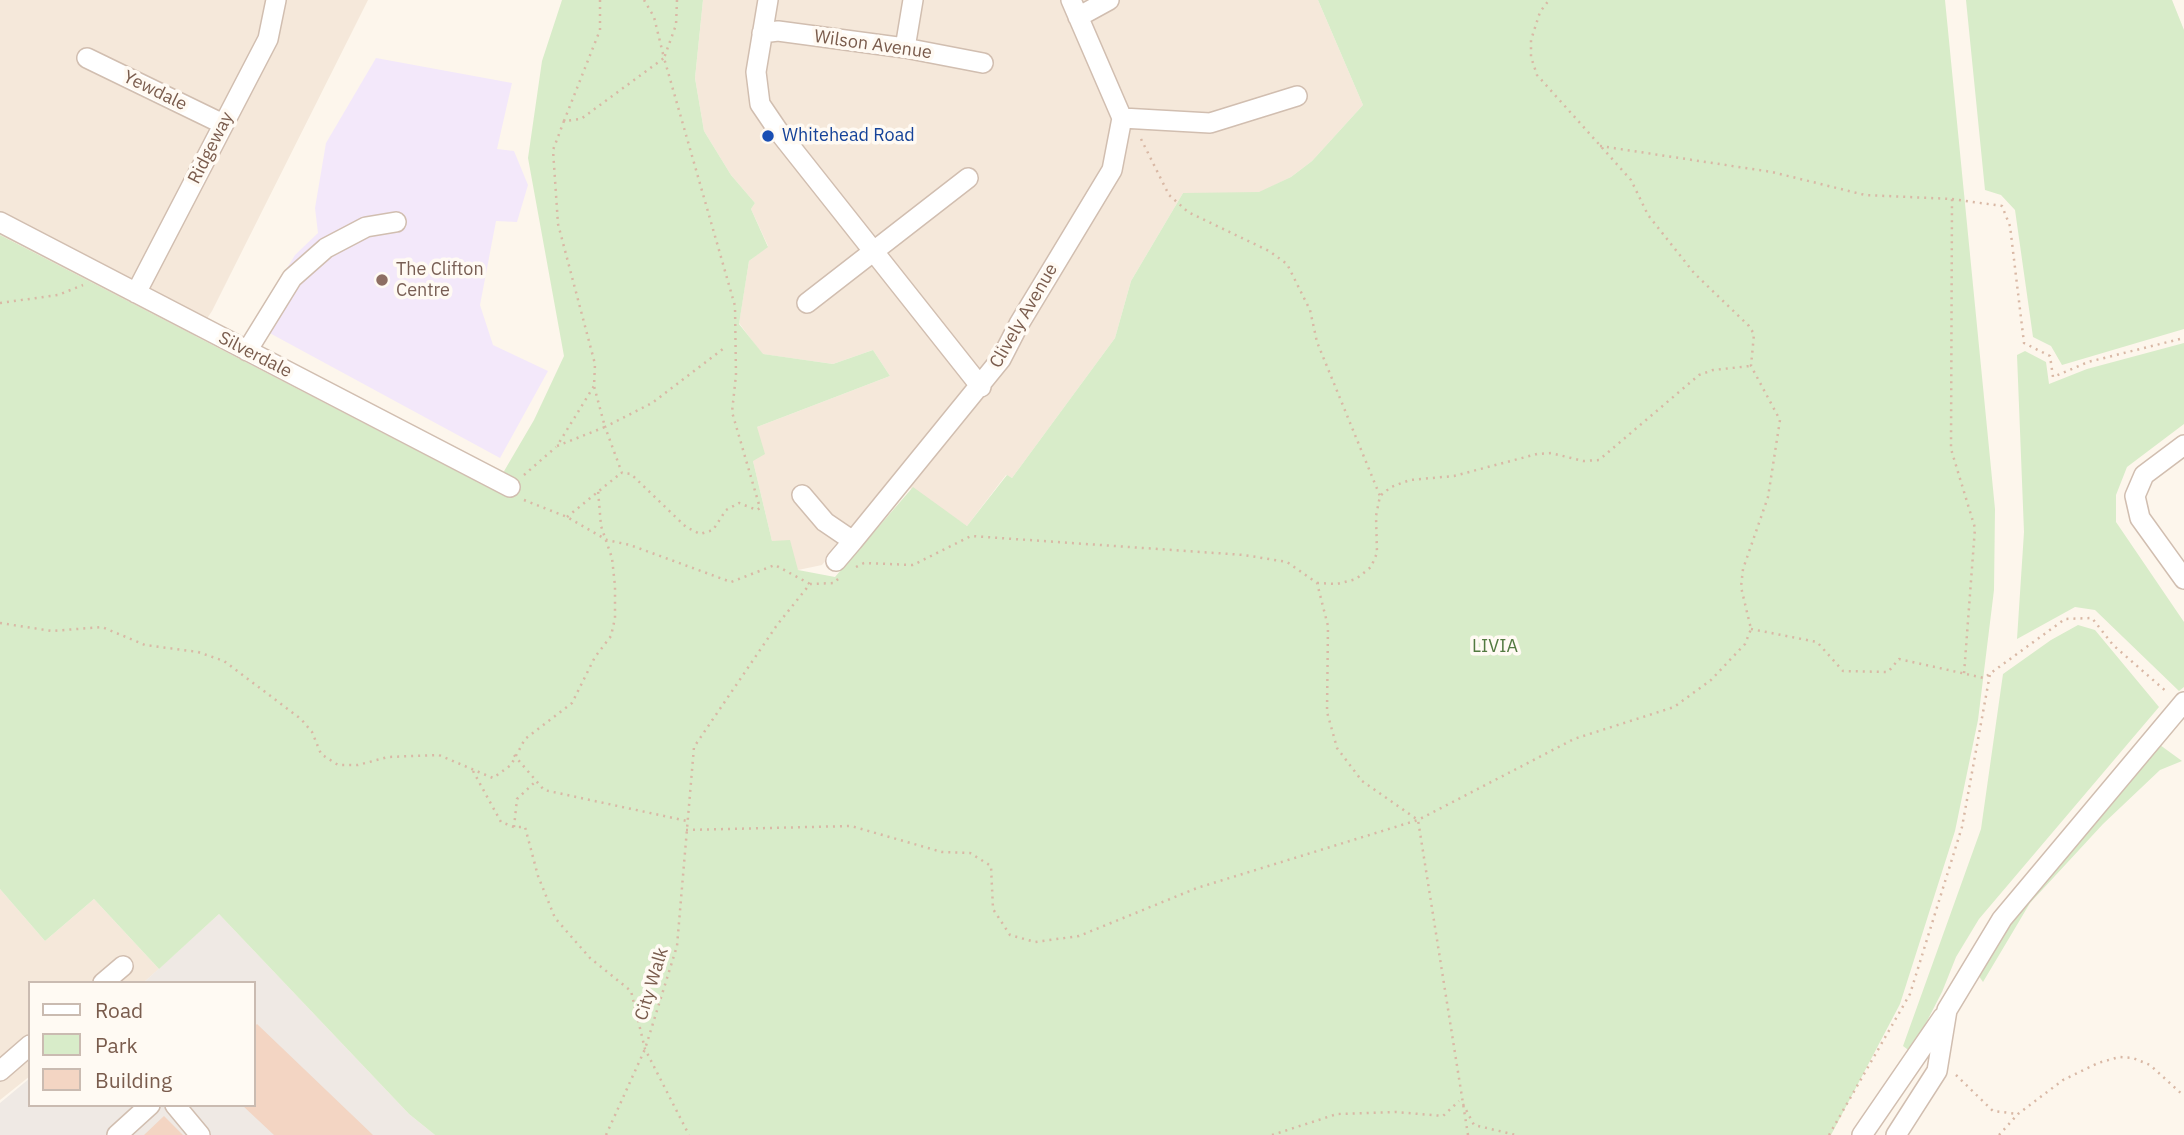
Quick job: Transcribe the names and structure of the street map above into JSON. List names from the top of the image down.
{
  "streets": {
    "street": [
      "Wilson Avenue",
      "Yewdale",
      "Ridgeway",
      "Clively Avenue",
      "Silverdale"
    ],
    "path": ["City Walk"]
  },
  "crossings": [
    ["Yewdale", "Ridgeway"],
    ["Ridgeway", "Silverdale"]
  ],
  "parks": ["LIVIA"],
  "places": ["Whitehead Road", "The Clifton Centre"],
  "legend": ["Road", "Park", "Building"]
}
